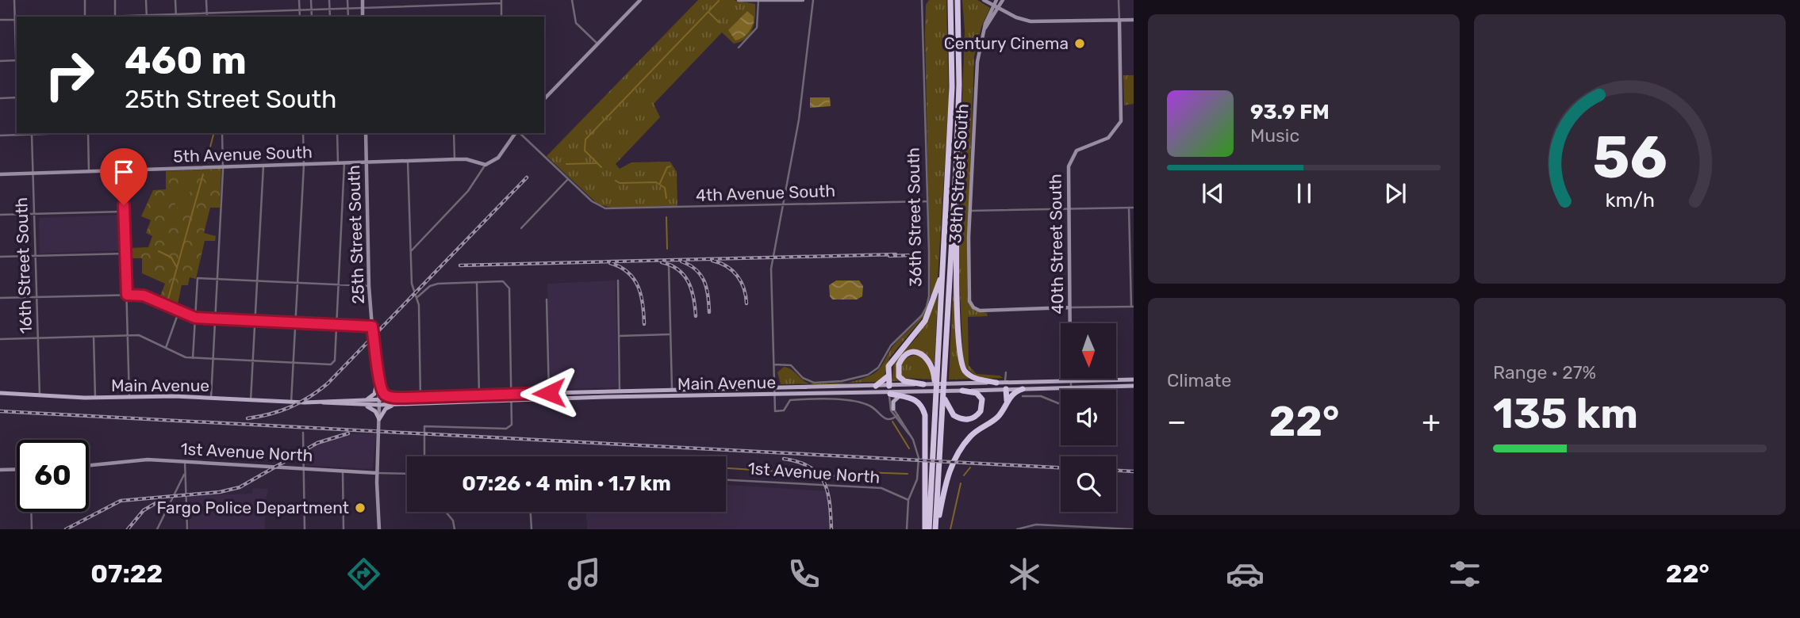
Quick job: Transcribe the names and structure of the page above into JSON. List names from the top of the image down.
{
  "streets": {
    "main road": ["Main Avenue"],
    "street": [
      "5th Avenue South",
      "38th Street South",
      "4th Avenue South",
      "36th Street South",
      "25th Street South",
      "40th Street South",
      "16th Street South",
      "1st Avenue North"
    ]
  },
  "crossings": [
    ["5th Avenue South", "25th Street South"],
    ["5th Avenue South", "16th Street South"],
    ["38th Street South", "40th Street South"],
    ["4th Avenue South", "36th Street South"],
    ["25th Street South", "Main Avenue"],
    ["25th Street South", "1st Avenue North"],
    ["16th Street South", "Main Avenue"]
  ],
  "places": ["Century Cinema", "Fargo Police Department"],
  "north": "bottom",
  "page": {
    "turn": ["460 m", "25th Street South"],
    "song": ["93.9 FM", "Music"],
    "tile": [
      "Climate",
      ["Range · 27%", "135 km"]
    ],
    "heat": ["−", "22°", "+"],
    "limit": "60",
    "trip": "07:26 · 4 min · 1.7 km",
    "tabs": ["07:22", "22°"],
    "gauge": ["56", "km/h"]
  }
}
